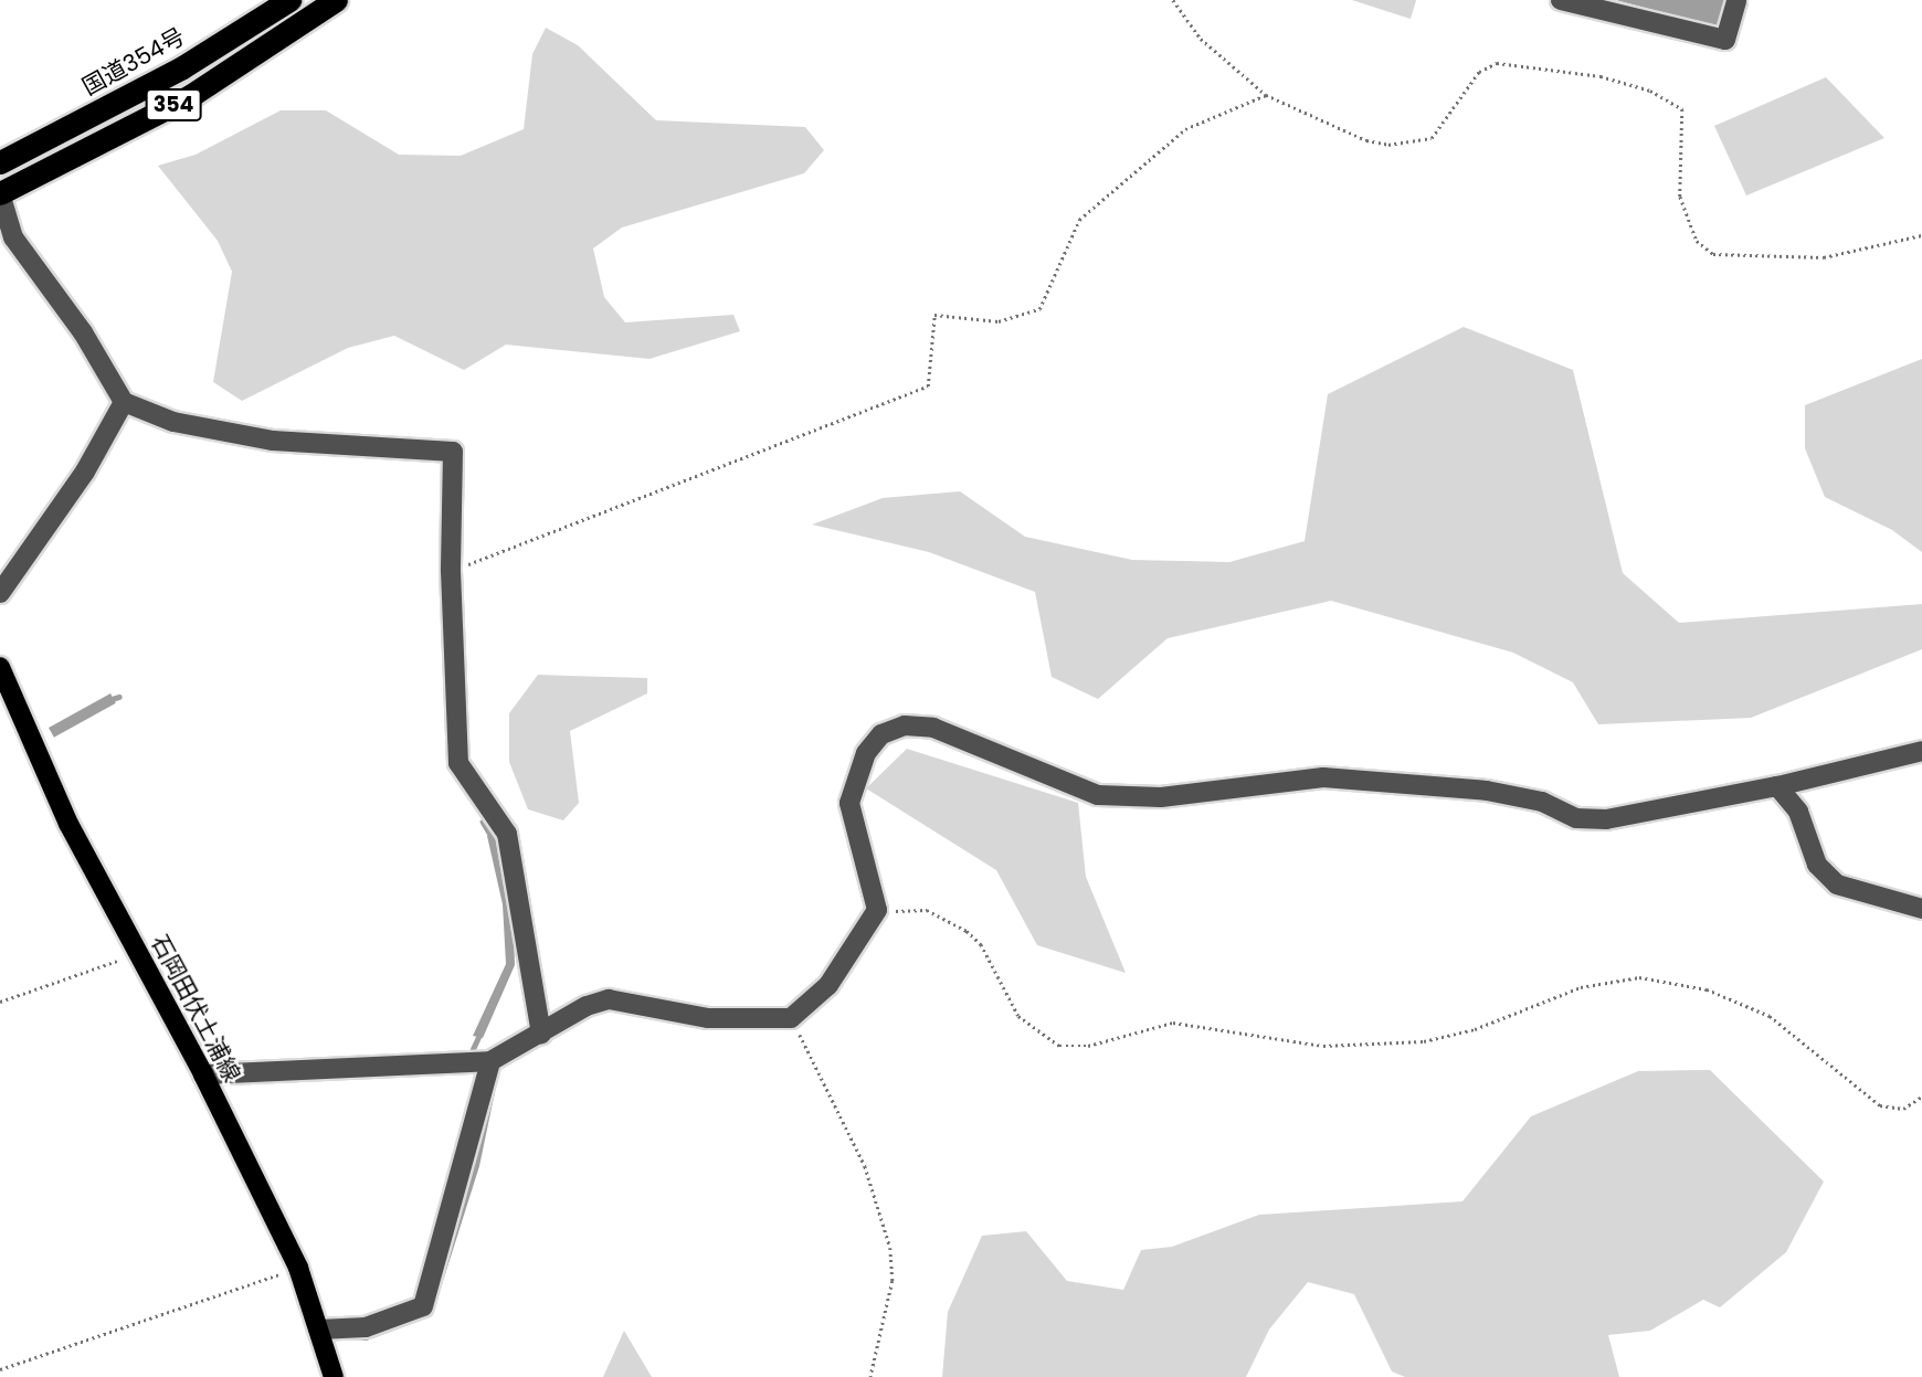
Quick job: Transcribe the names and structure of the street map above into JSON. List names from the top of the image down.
{
  "streets": {
    "highway": ["国道354号", "354"],
    "main road": ["石岡田伏土浦線"]
  }
}
